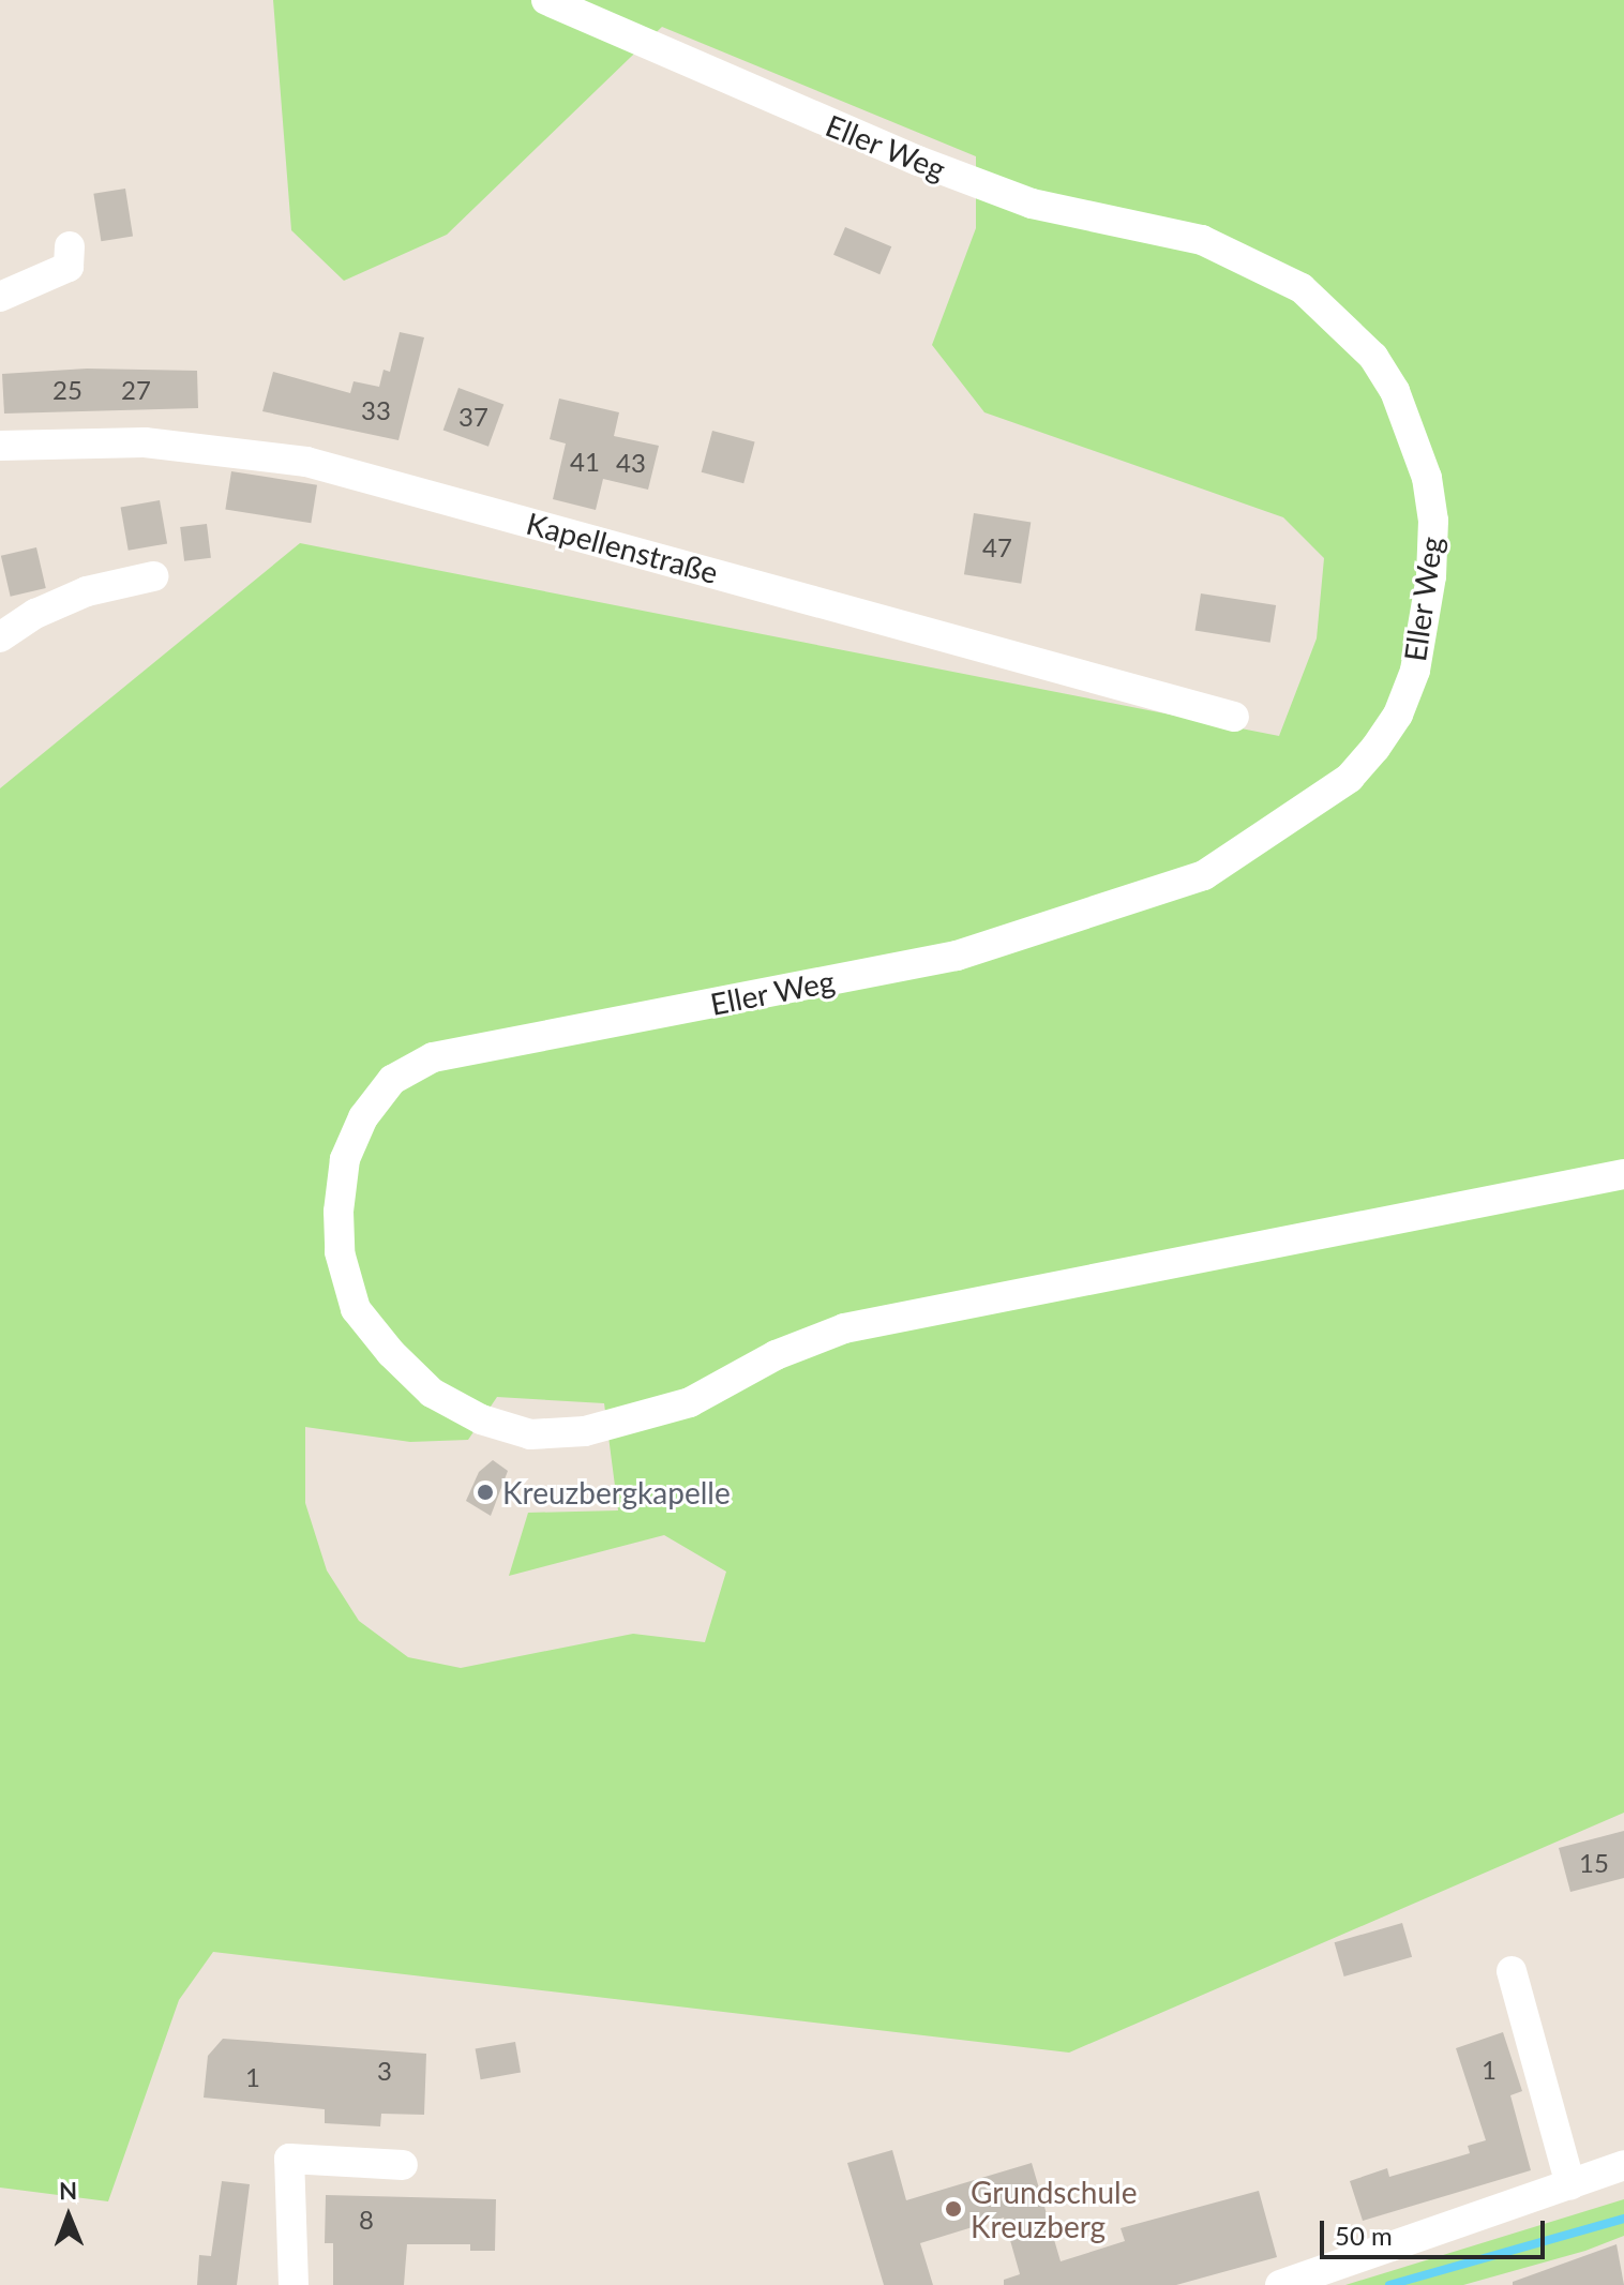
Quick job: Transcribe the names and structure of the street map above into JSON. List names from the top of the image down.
{
  "streets": {
    "street": ["Eller Weg", "Kapellenstraße"]
  },
  "places": ["Kreuzbergkapelle", "Grundschule Kreuzberg"],
  "house_numbers": [
    "25",
    "27",
    "33",
    "37",
    "41",
    "43",
    "47",
    "15",
    "1",
    "3",
    "1",
    "8"
  ],
  "scale_bar": "50 m",
  "north": "top"
}
